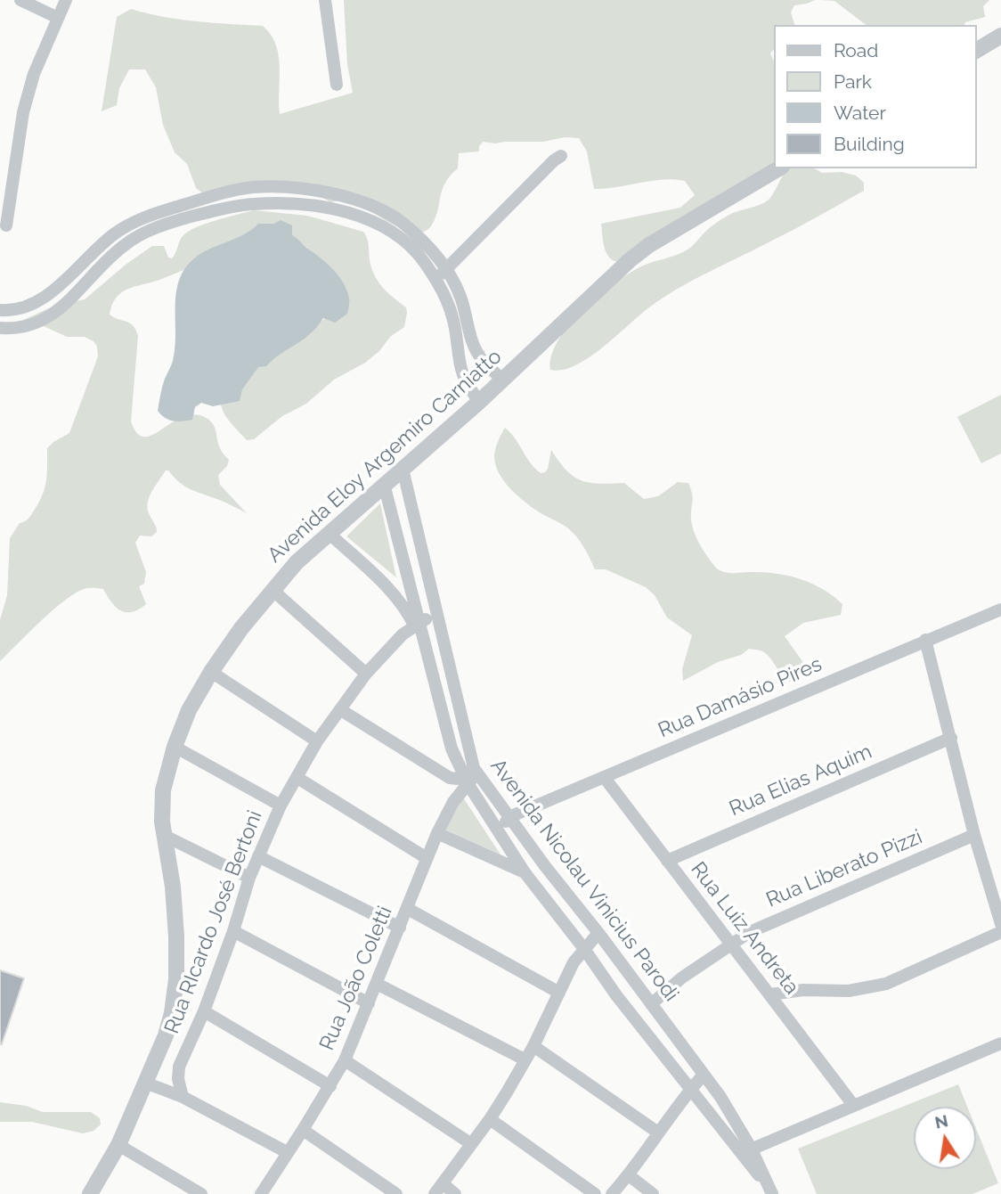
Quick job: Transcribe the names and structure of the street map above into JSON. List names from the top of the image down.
{
  "streets": {
    "street": [
      "Avenida Eloy Argemiro Carniatto",
      "Rua Damásio Pires",
      "Rua Elias Aquim",
      "Rua Liberato Pizzi",
      "Avenida Nicolau Vinicius Parodi",
      "Rua RIcardo José Bertoni",
      "Rua Luiz Andreta",
      "Rua João Coletti"
    ]
  },
  "crossings": [
    ["Avenida Eloy Argemiro Carniatto", "Avenida Nicolau Vinicius Parodi"],
    ["Rua Damásio Pires", "Avenida Nicolau Vinicius Parodi"],
    ["Rua Damásio Pires", "Rua Luiz Andreta"],
    ["Rua Elias Aquim", "Rua Luiz Andreta"],
    ["Rua Liberato Pizzi", "Avenida Nicolau Vinicius Parodi"],
    ["Rua Liberato Pizzi", "Rua Luiz Andreta"],
    ["Avenida Nicolau Vinicius Parodi", "Rua RIcardo José Bertoni"],
    ["Avenida Nicolau Vinicius Parodi", "Rua João Coletti"]
  ],
  "legend": [
    "Road",
    "Park",
    "Water",
    "Building"
  ],
  "north": "top"
}
